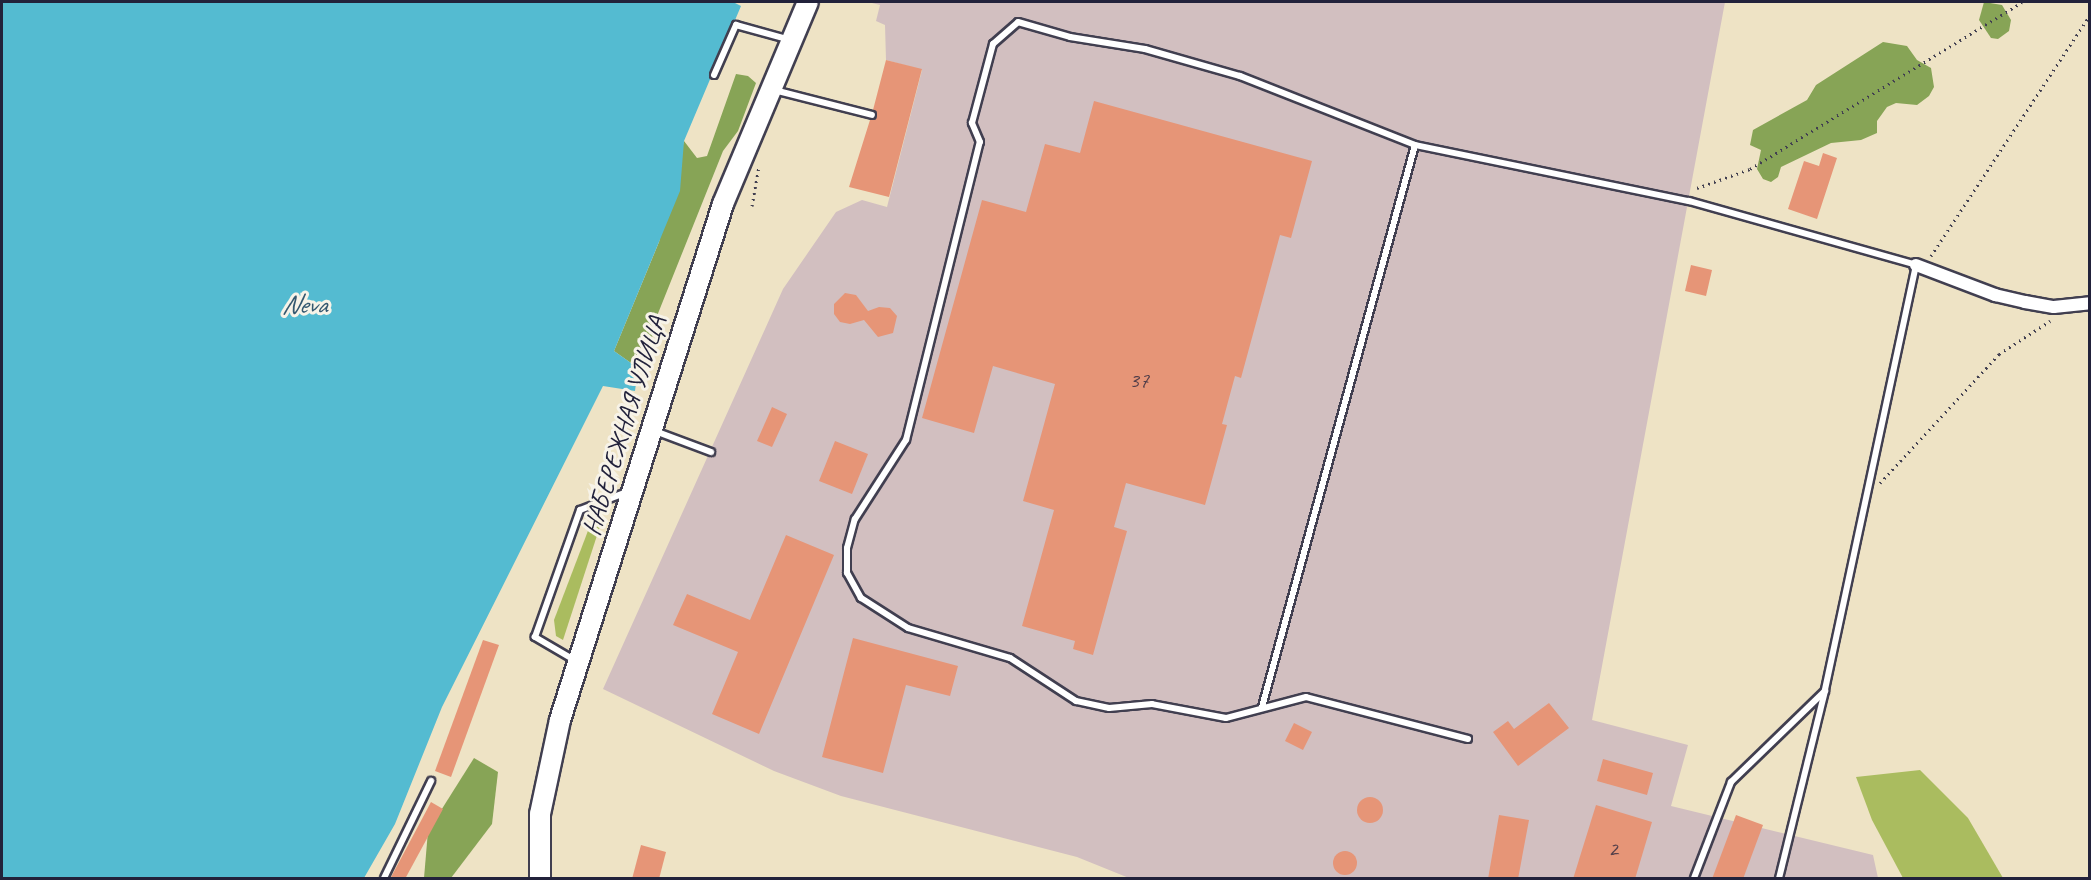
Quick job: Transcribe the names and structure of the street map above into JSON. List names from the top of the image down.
{
  "streets": {
    "main road": ["НАБЕРЕЖНАЯ УЛИЦА"]
  },
  "water": ["Neva"],
  "house_numbers": ["37", "2"]
}
